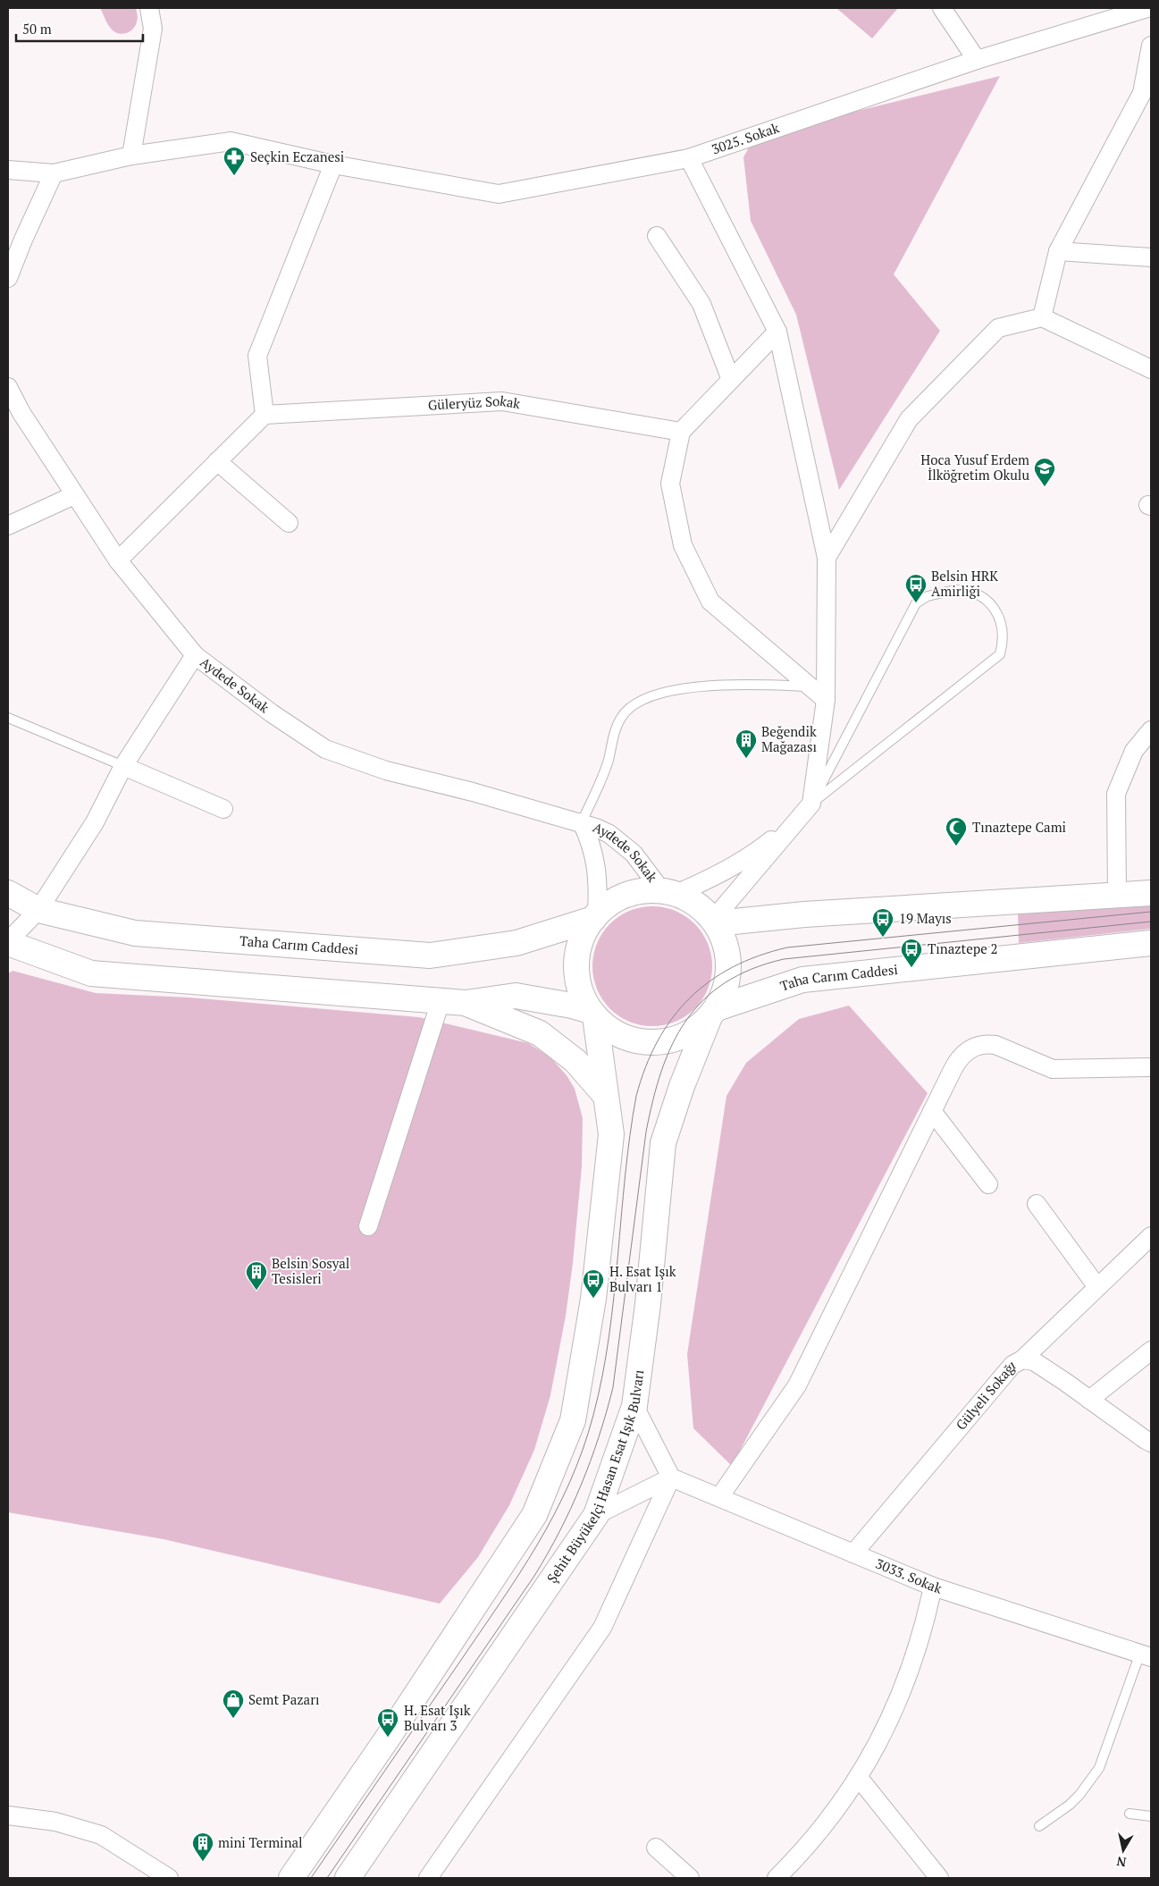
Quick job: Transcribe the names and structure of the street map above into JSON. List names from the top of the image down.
{
  "streets": {
    "main road": ["Taha Carım Caddesi", "Şehit Büyükelçi Hasan Esat Işık Bulvarı"],
    "street": [
      "3025. Sokak",
      "Güleryüz Sokak",
      "Aydede Sokak",
      "Gülyeli Sokağı",
      "3033. Sokak"
    ]
  },
  "crossings": [
    ["Aydede Sokak", "Taha Carım Caddesi"],
    ["Aydede Sokak", "Şehit Büyükelçi Hasan Esat Işık Bulvarı"],
    ["Taha Carım Caddesi", "Şehit Büyükelçi Hasan Esat Işık Bulvarı"],
    ["Gülyeli Sokağı", "3033. Sokak"]
  ],
  "places": {
    "pharmacy": ["Seçkin Eczanesi"],
    "school or university": ["Hoca Yusuf Erdem İlköğretim Okulu"],
    "bus stop": [
      "Belsin HRK Amirliği",
      "19 Mayıs",
      "Tınaztepe 2",
      "H. Esat Işık Bulvarı 1",
      "H. Esat Işık Bulvarı 3"
    ],
    "building": ["Beğendik Mağazası", "Belsin Sosyal Tesisleri", "mini Terminal"],
    "mosque": ["Tınaztepe Cami"],
    "shop": ["Semt Pazarı"]
  },
  "scale_bar": "50 m",
  "north": "bottom"
}
